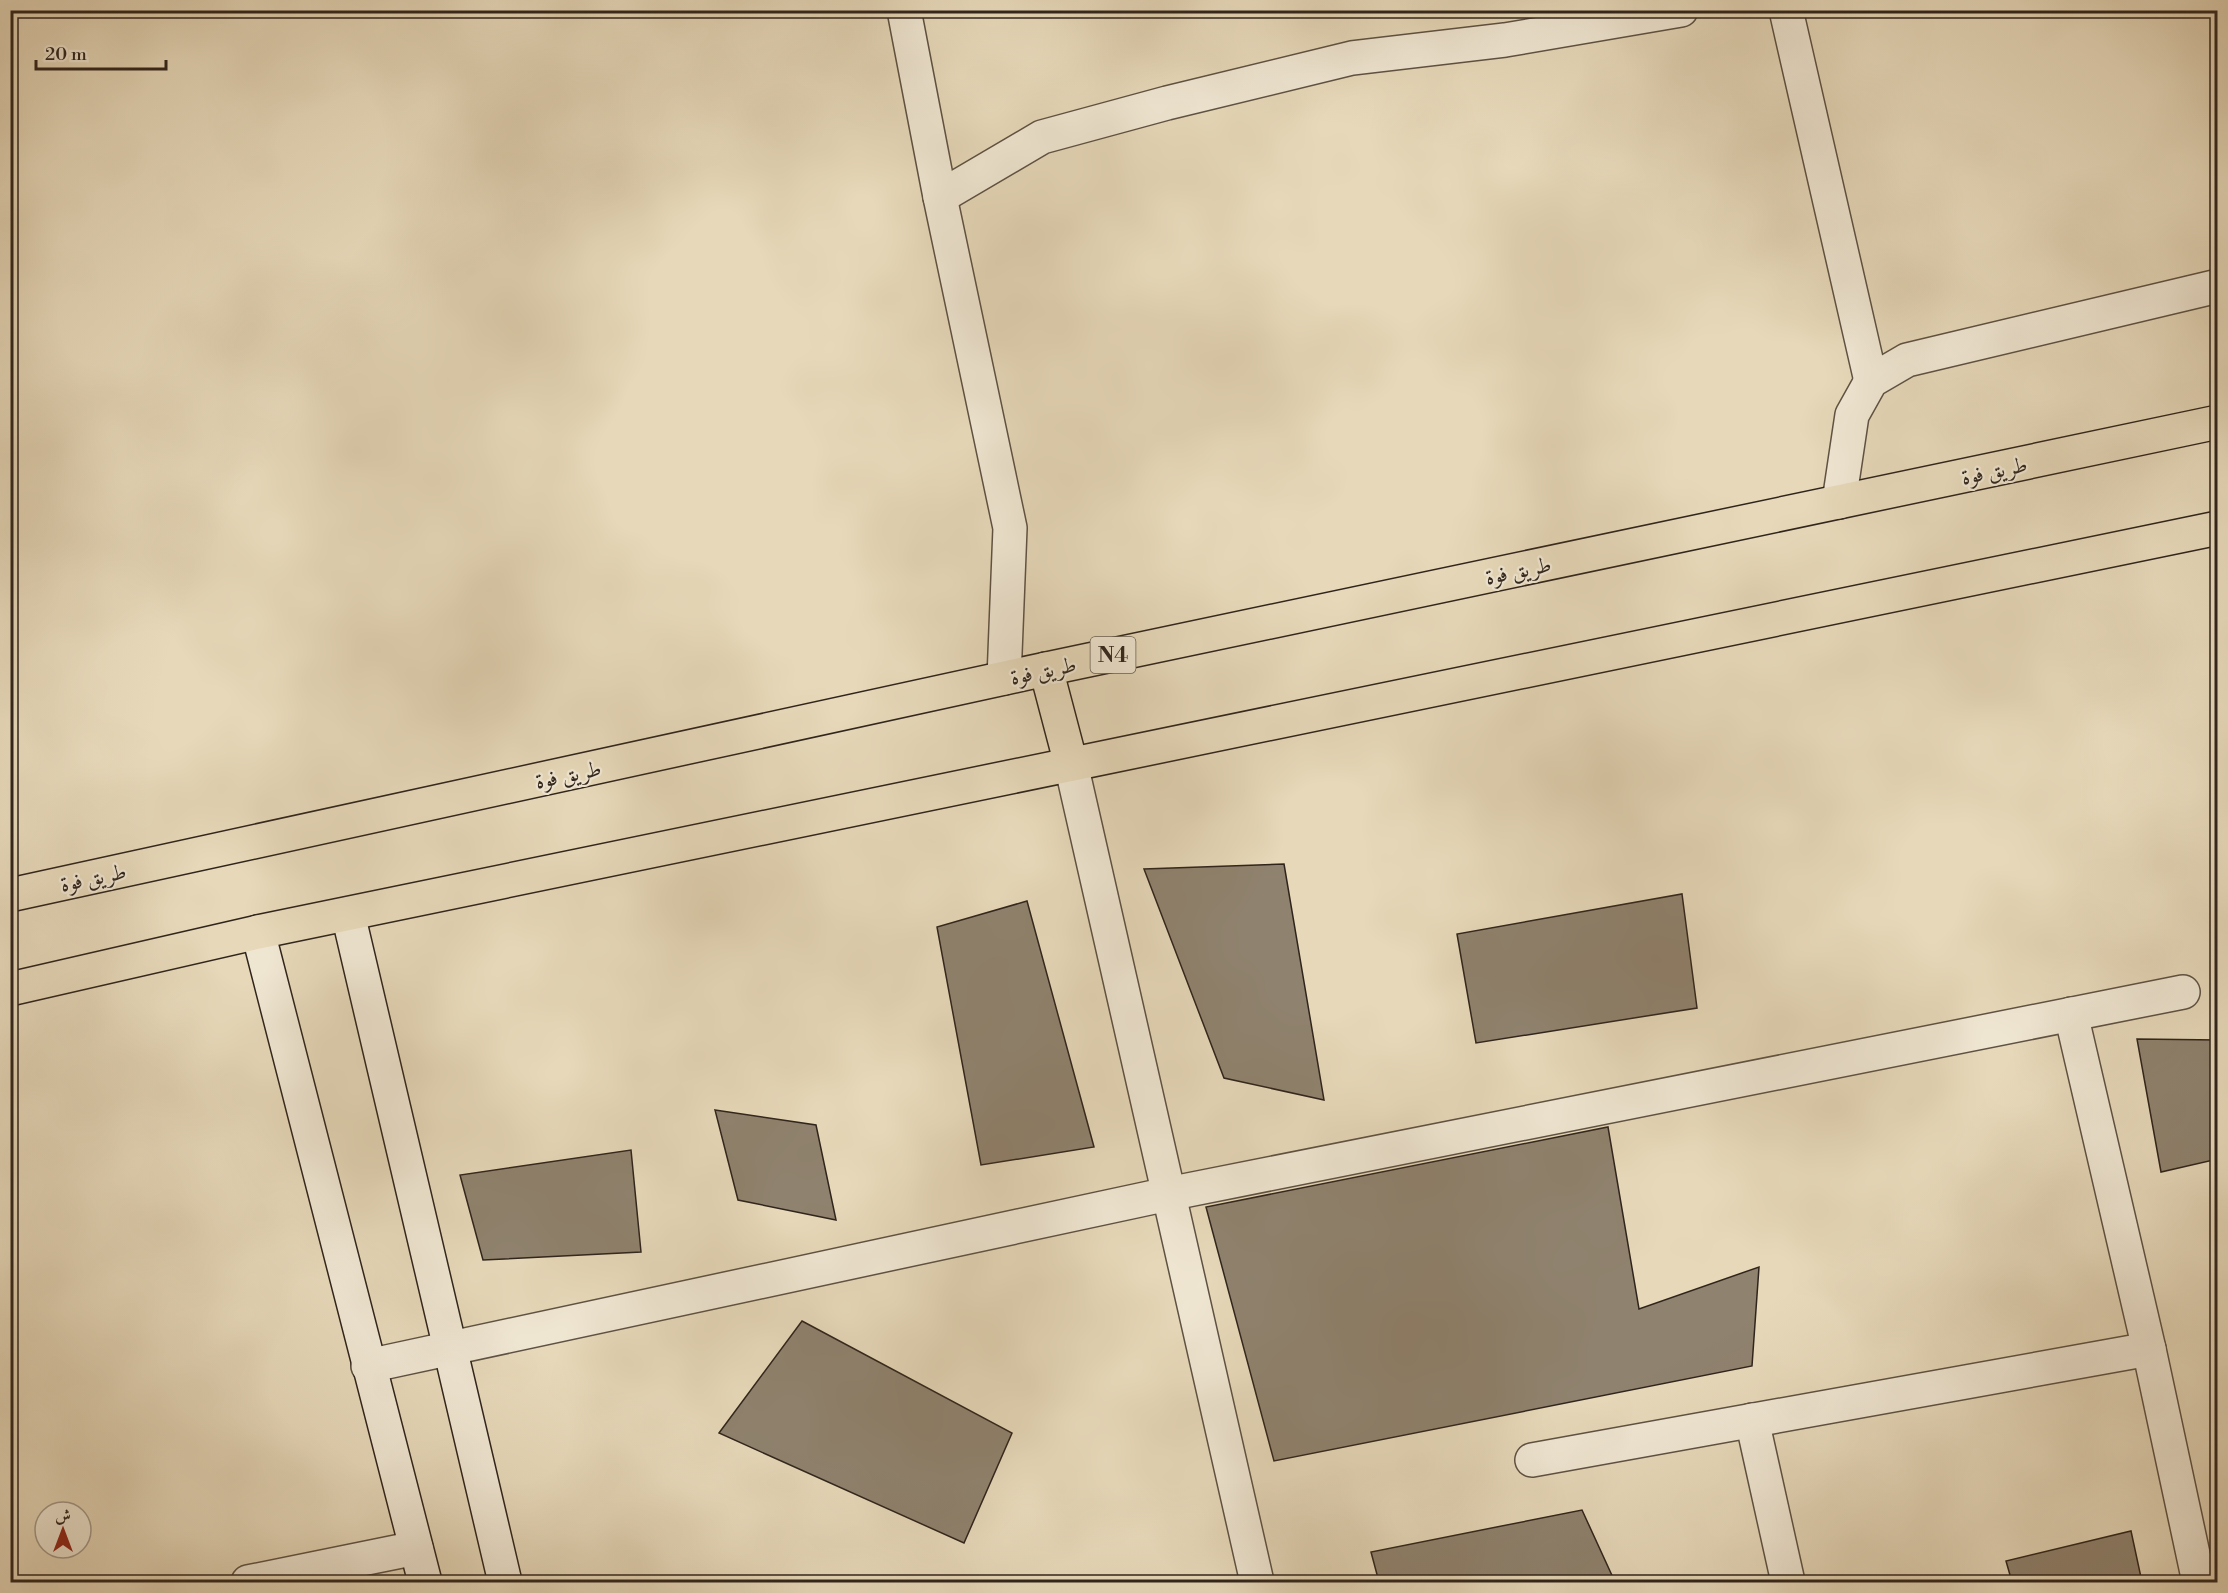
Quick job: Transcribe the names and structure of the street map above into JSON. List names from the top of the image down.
{
  "streets": {
    "highway": ["طريق فوة", "N4"]
  },
  "scale_bar": "20 m",
  "north": "top"
}
